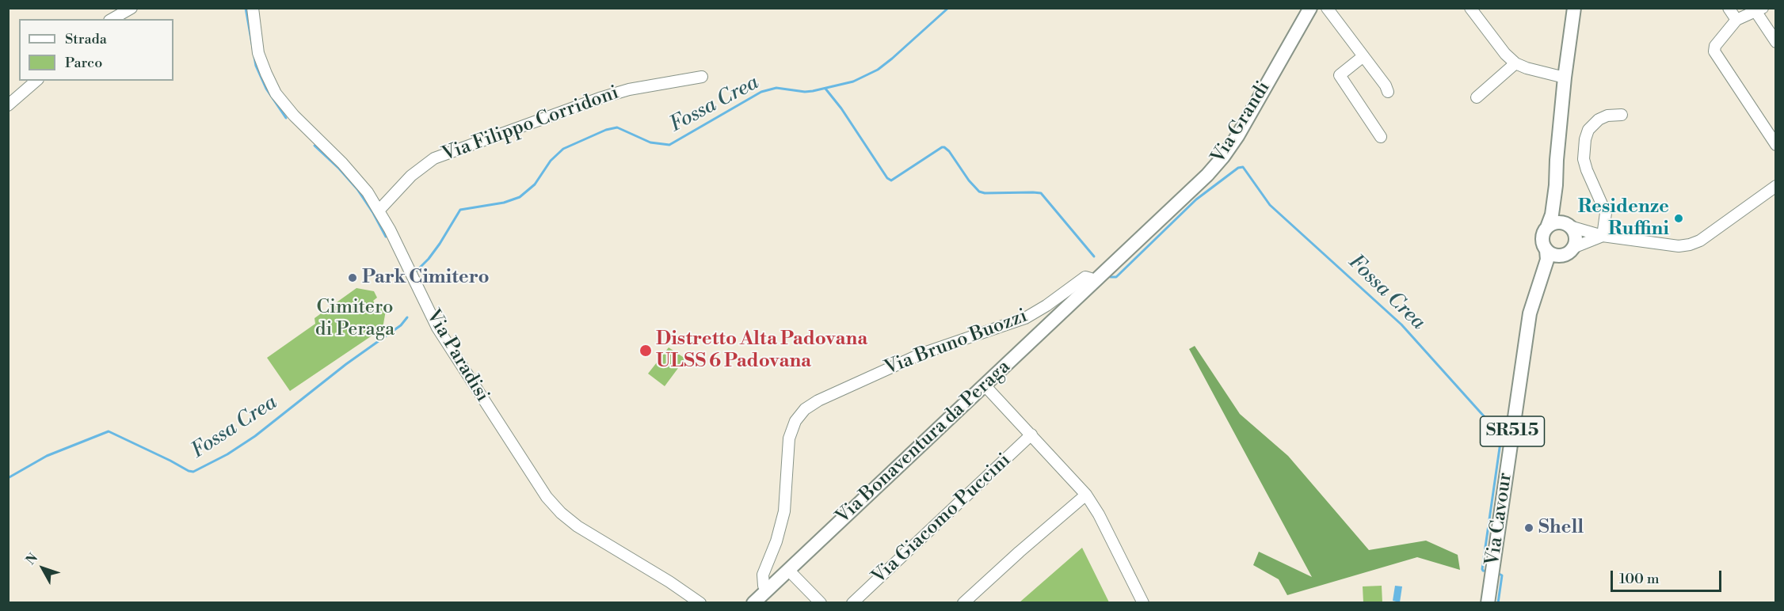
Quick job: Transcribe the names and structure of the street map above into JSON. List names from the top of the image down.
{
  "streets": {
    "main road": [
      "Via Grandi",
      "SR515",
      "Via Bonaventura da Peraga",
      "Via Cavour"
    ],
    "street": [
      "Via Filippo Corridoni",
      "Via Bruno Buozzi",
      "Via Paradisi",
      "Via Giacomo Puccini"
    ]
  },
  "crossings": [
    ["Via Grandi", "Via Bruno Buozzi"],
    ["Via Grandi", "Via Bonaventura da Peraga"],
    ["Via Filippo Corridoni", "Via Paradisi"],
    ["Via Bruno Buozzi", "Via Bonaventura da Peraga"]
  ],
  "water": ["Fossa Crea"],
  "parks": ["Cimitero di Peraga"],
  "places": [
    "Residenze Ruffini",
    "Park Cimitero",
    "Distretto Alta Padovana ULSS 6 Padovana",
    "Shell"
  ],
  "legend": ["Strada", "Parco"],
  "scale_bar": "100 m",
  "north": "top left"
}
